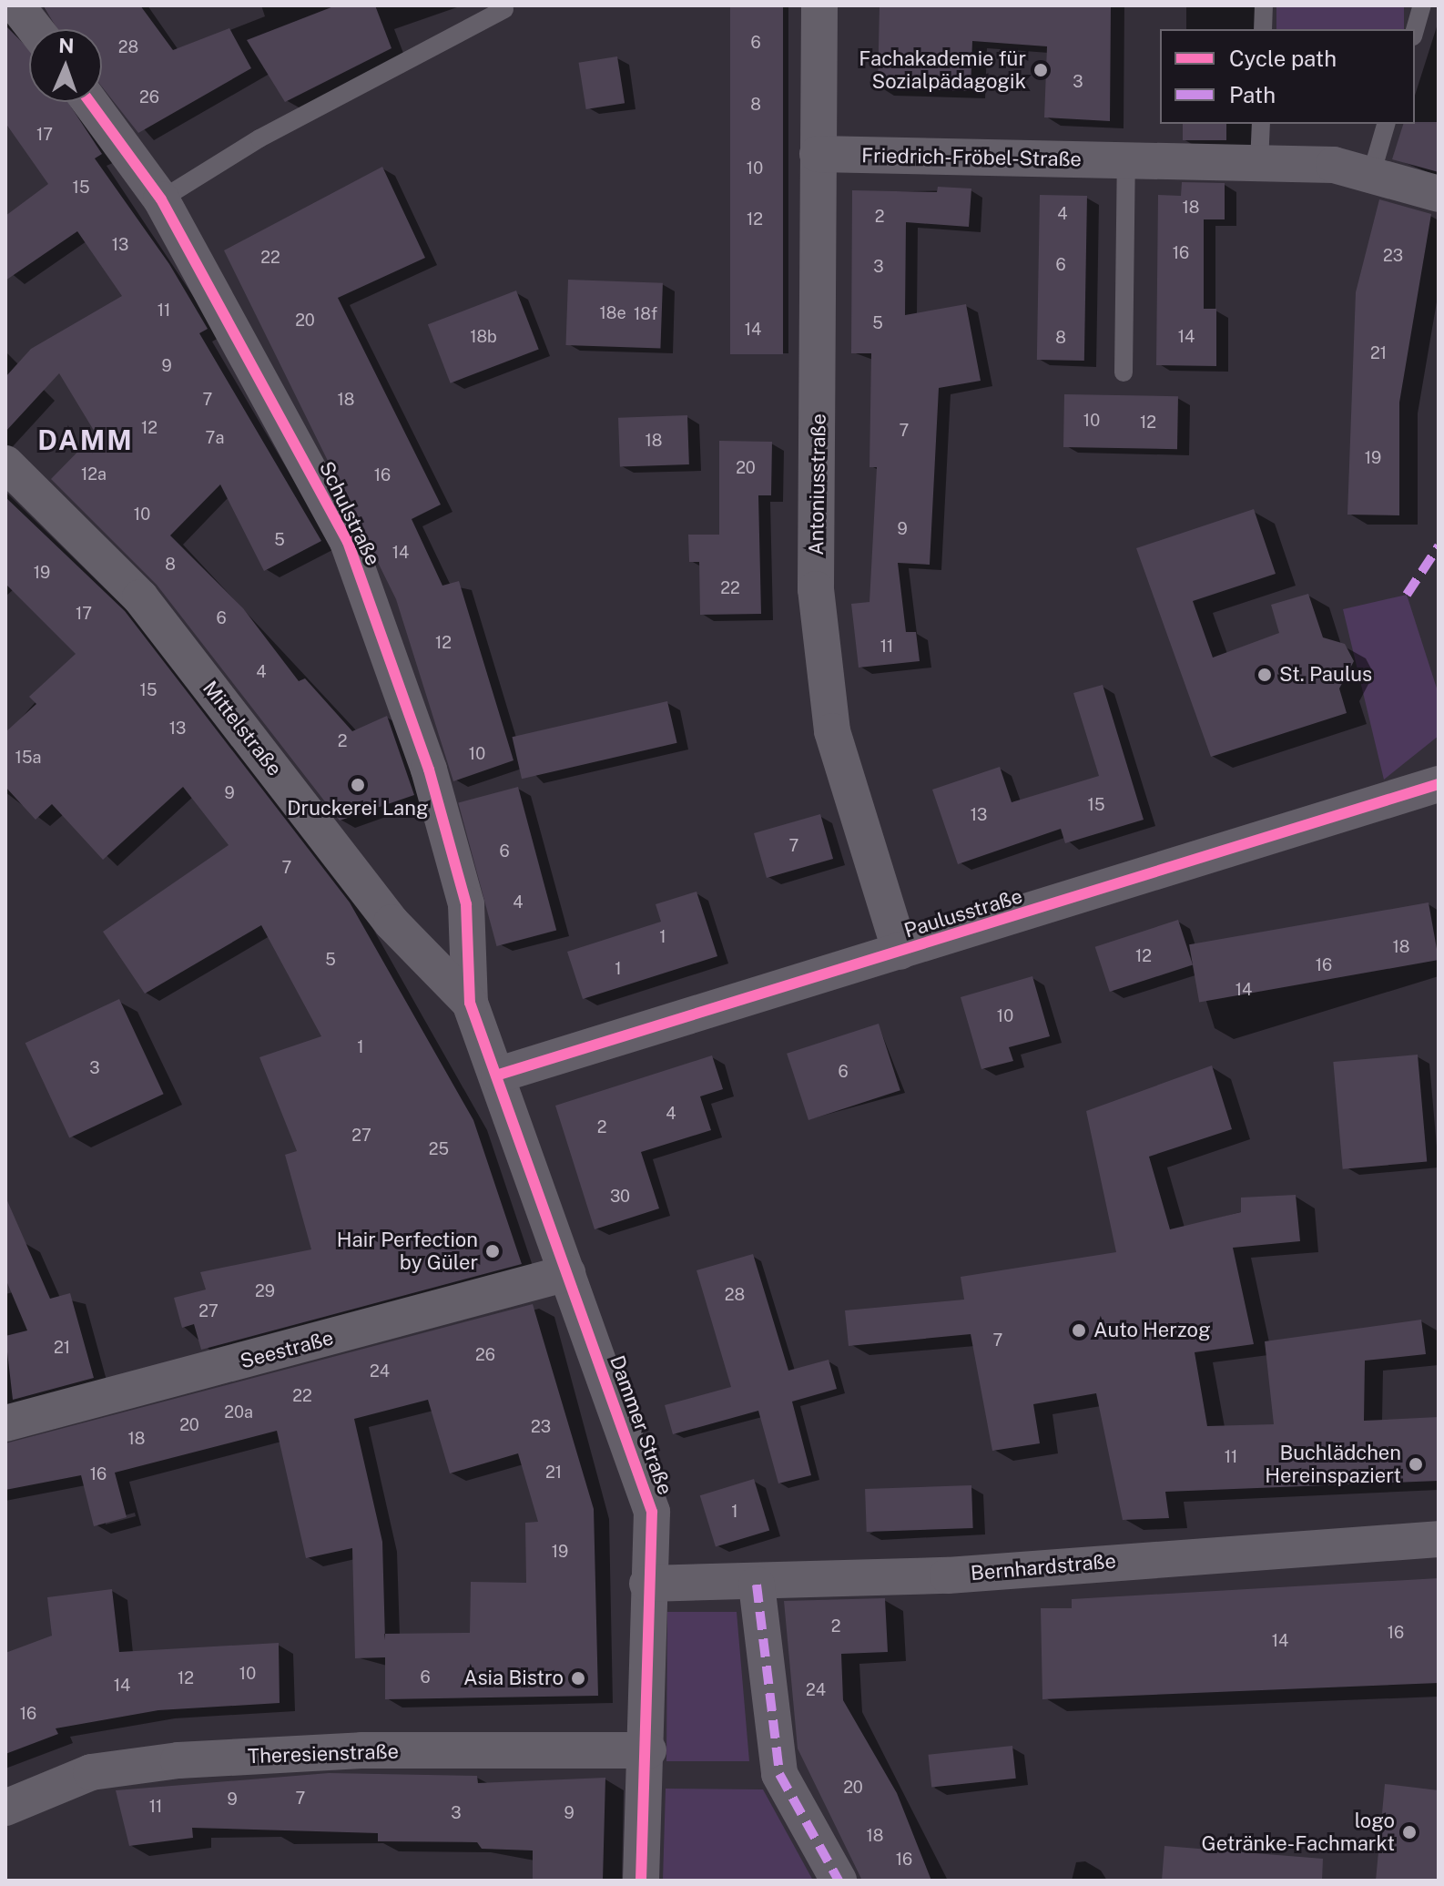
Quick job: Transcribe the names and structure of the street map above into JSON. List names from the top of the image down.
{
  "streets": {
    "street": [
      "Friedrich-Fröbel-Straße",
      "Antoniusstraße",
      "Schulstraße",
      "Mittelstraße",
      "Paulusstraße",
      "Seestraße",
      "Dammer Straße",
      "Bernhardstraße",
      "Theresienstraße"
    ]
  },
  "crossings": [
    ["Friedrich-Fröbel-Straße", "Antoniusstraße"],
    ["Antoniusstraße", "Paulusstraße"],
    ["Schulstraße", "Mittelstraße"],
    ["Schulstraße", "Dammer Straße"],
    ["Mittelstraße", "Dammer Straße"],
    ["Paulusstraße", "Dammer Straße"],
    ["Seestraße", "Dammer Straße"],
    ["Dammer Straße", "Bernhardstraße"],
    ["Dammer Straße", "Theresienstraße"]
  ],
  "districts": ["DAMM"],
  "places": [
    "Fachakademie für Sozialpädagogik",
    "St. Paulus",
    "Druckerei Lang",
    "Hair Perfection by Güler",
    "Auto Herzog",
    "Buchlädchen Hereinspaziert",
    "Asia Bistro",
    "logo Getränke-Fachmarkt"
  ],
  "house_numbers": [
    "6",
    "28",
    "3",
    "26",
    "8",
    "17",
    "10",
    "15",
    "18",
    "4",
    "2",
    "12",
    "13",
    "16",
    "23",
    "22",
    "6",
    "3",
    "11",
    "18e",
    "18f",
    "20",
    "5",
    "14",
    "18b",
    "14",
    "8",
    "21",
    "9",
    "7",
    "18",
    "10",
    "12",
    "12",
    "7",
    "7a",
    "18",
    "19",
    "20",
    "12a",
    "16",
    "10",
    "9",
    "5",
    "14",
    "8",
    "19",
    "22",
    "17",
    "6",
    "12",
    "11",
    "4",
    "15",
    "13",
    "2",
    "10",
    "15a",
    "9",
    "15",
    "13",
    "7",
    "6",
    "7",
    "4",
    "1",
    "18",
    "12",
    "5",
    "16",
    "1",
    "14",
    "10",
    "1",
    "3",
    "6",
    "4",
    "2",
    "27",
    "25",
    "30",
    "29",
    "28",
    "27",
    "7",
    "21",
    "26",
    "24",
    "22",
    "20a",
    "20",
    "23",
    "18",
    "11",
    "21",
    "16",
    "1",
    "19",
    "2",
    "16",
    "14",
    "10",
    "6",
    "12",
    "14",
    "24",
    "16",
    "20",
    "7",
    "9",
    "11",
    "3",
    "9",
    "18",
    "16"
  ],
  "legend": ["Cycle path", "Path"],
  "north": "top"
}
